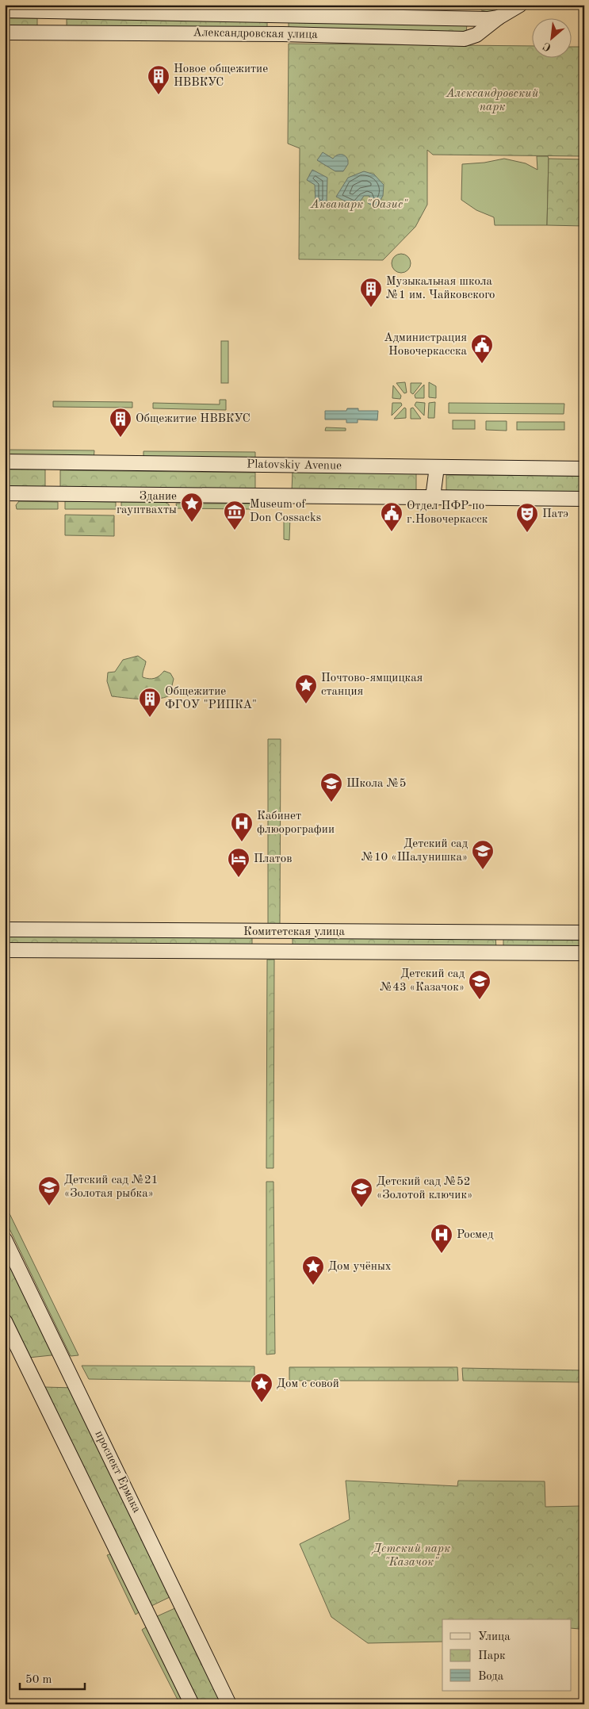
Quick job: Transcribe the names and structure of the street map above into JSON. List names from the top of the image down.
{
  "streets": {
    "street": [
      "Александровская улица",
      "Platovskiy Avenue",
      "Комитетская улица",
      "проспект Ермака"
    ]
  },
  "parks": ["Александровский парк", "Аквапарк \"Оазис\"", "Детский парк \"Казачок\""],
  "places": {
    "building": [
      "Новое общежитие НВВКУС",
      "Музыкальная школа №1 им. Чайковского",
      "Общежитие НВВКУС",
      "Общежитие ФГОУ \"РИПКА\""
    ],
    "public building": ["Администрация Новочеркасска", "Отдел ПФР по г.Новочеркасск"],
    "place": [
      "Здание гауптвахты",
      "Почтово-ямщицкая станция",
      "Дом учёных",
      "Дом с совой"
    ],
    "museum": ["Museum of Don Cossacks"],
    "theatre": ["Патэ"],
    "school or university": [
      "Школа №5",
      "Детский сад №10 «Шалунишка»",
      "Детский сад №43 «Казачок»",
      "Детский сад №21 «Золотая рыбка»",
      "Детский сад №52 «Золотой ключик»"
    ],
    "hospital": ["Кабинет флюорографии", "Росмед"],
    "hotel": ["Платов"]
  },
  "legend": ["Улица", "Парк", "Вода"],
  "scale_bar": "50 m",
  "north": "bottom left"
}
